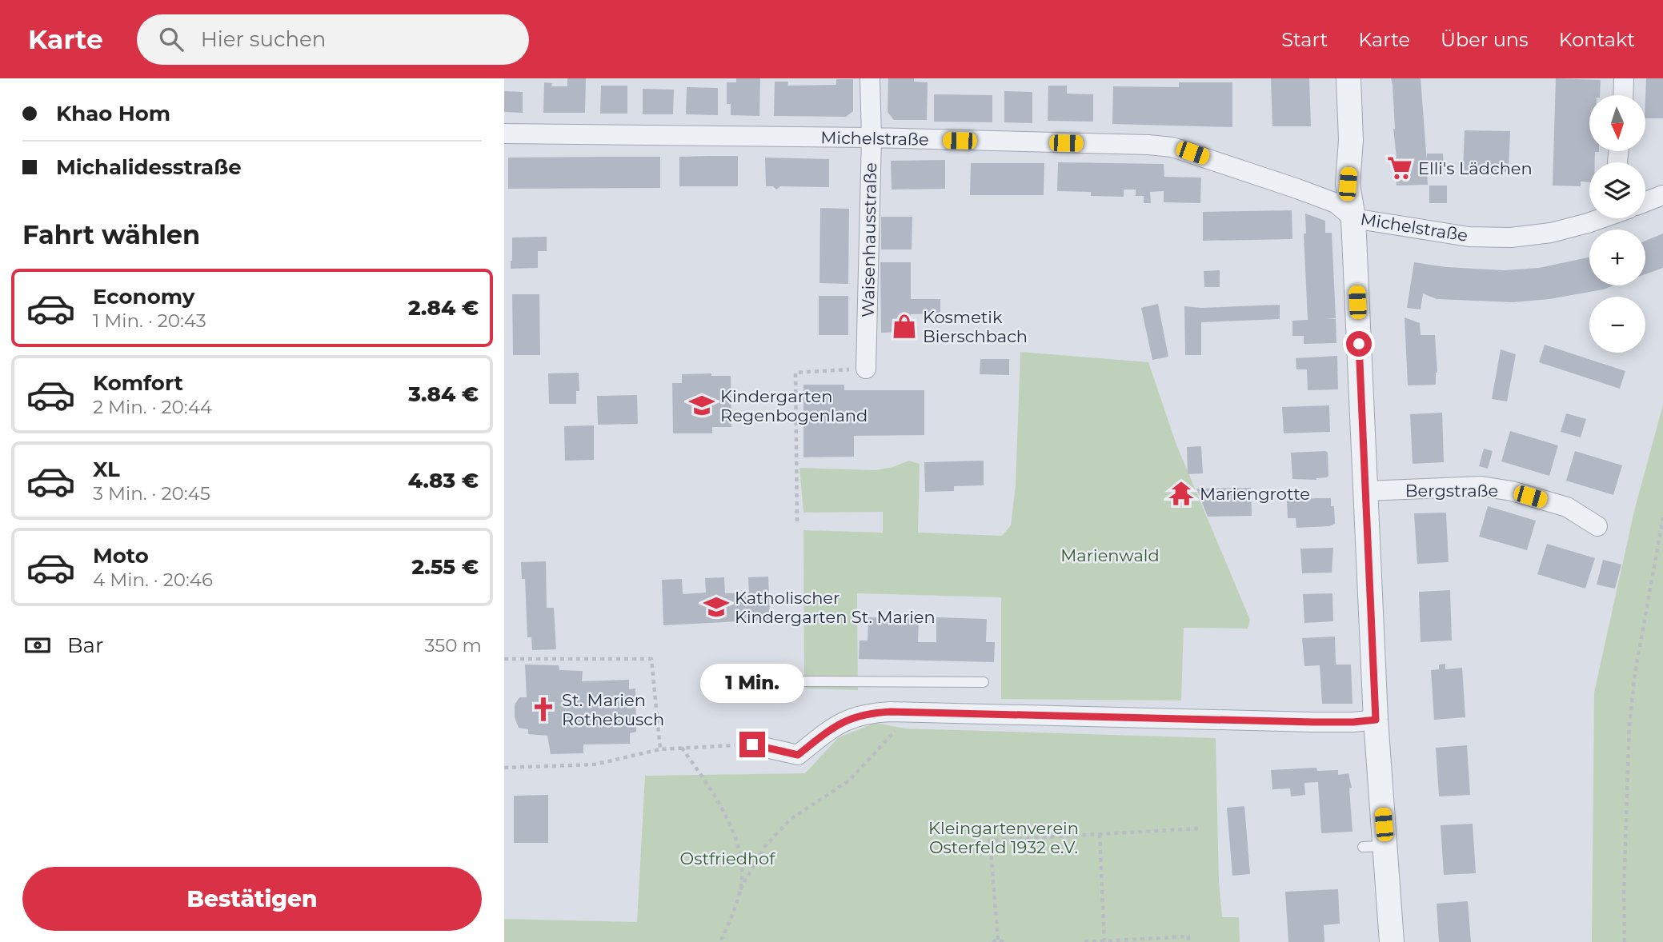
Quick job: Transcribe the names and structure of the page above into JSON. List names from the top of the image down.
{
  "streets": {
    "street": ["Michelstraße", "Waisenhausstraße", "Bergstraße"]
  },
  "crossings": [
    ["Michelstraße", "Waisenhausstraße"]
  ],
  "parks": ["Marienwald", "Kleingartenverein Osterfeld 1932 e.V.", "Ostfriedhof"],
  "places": {
    "supermarket": ["Elli's Lädchen"],
    "shop": ["Kosmetik Bierschbach"],
    "school or university": ["Kindergarten Regenbogenland", "Katholischer Kindergarten St. Marien"],
    "temple": ["Mariengrotte"],
    "church": ["St. Marien Rothebusch"]
  },
  "north": "bottom",
  "page": {
    "header": "Karte",
    "search": "Hier suchen",
    "nav": [
      "Start",
      "Karte",
      "Über uns",
      "Kontakt"
    ],
    "banner": ["Khao Hom", "Michalidesstraße"],
    "map_buttons": ["+", "−"],
    "heading": "Fahrt wählen",
    "list": [
      {
        "name": "Economy",
        "note": "1 Min. · 20:43",
        "value": "2.84 €"
      },
      {
        "name": "Komfort",
        "note": "2 Min. · 20:44",
        "value": "3.84 €"
      },
      {
        "name": "XL",
        "note": "3 Min. · 20:45",
        "value": "4.83 €"
      },
      {
        "name": "Moto",
        "note": "4 Min. · 20:46",
        "value": "2.55 €"
      }
    ],
    "pay": ["Bar", "350 m"],
    "bubble": "1 Min.",
    "buttons": "Bestätigen"
  }
}
